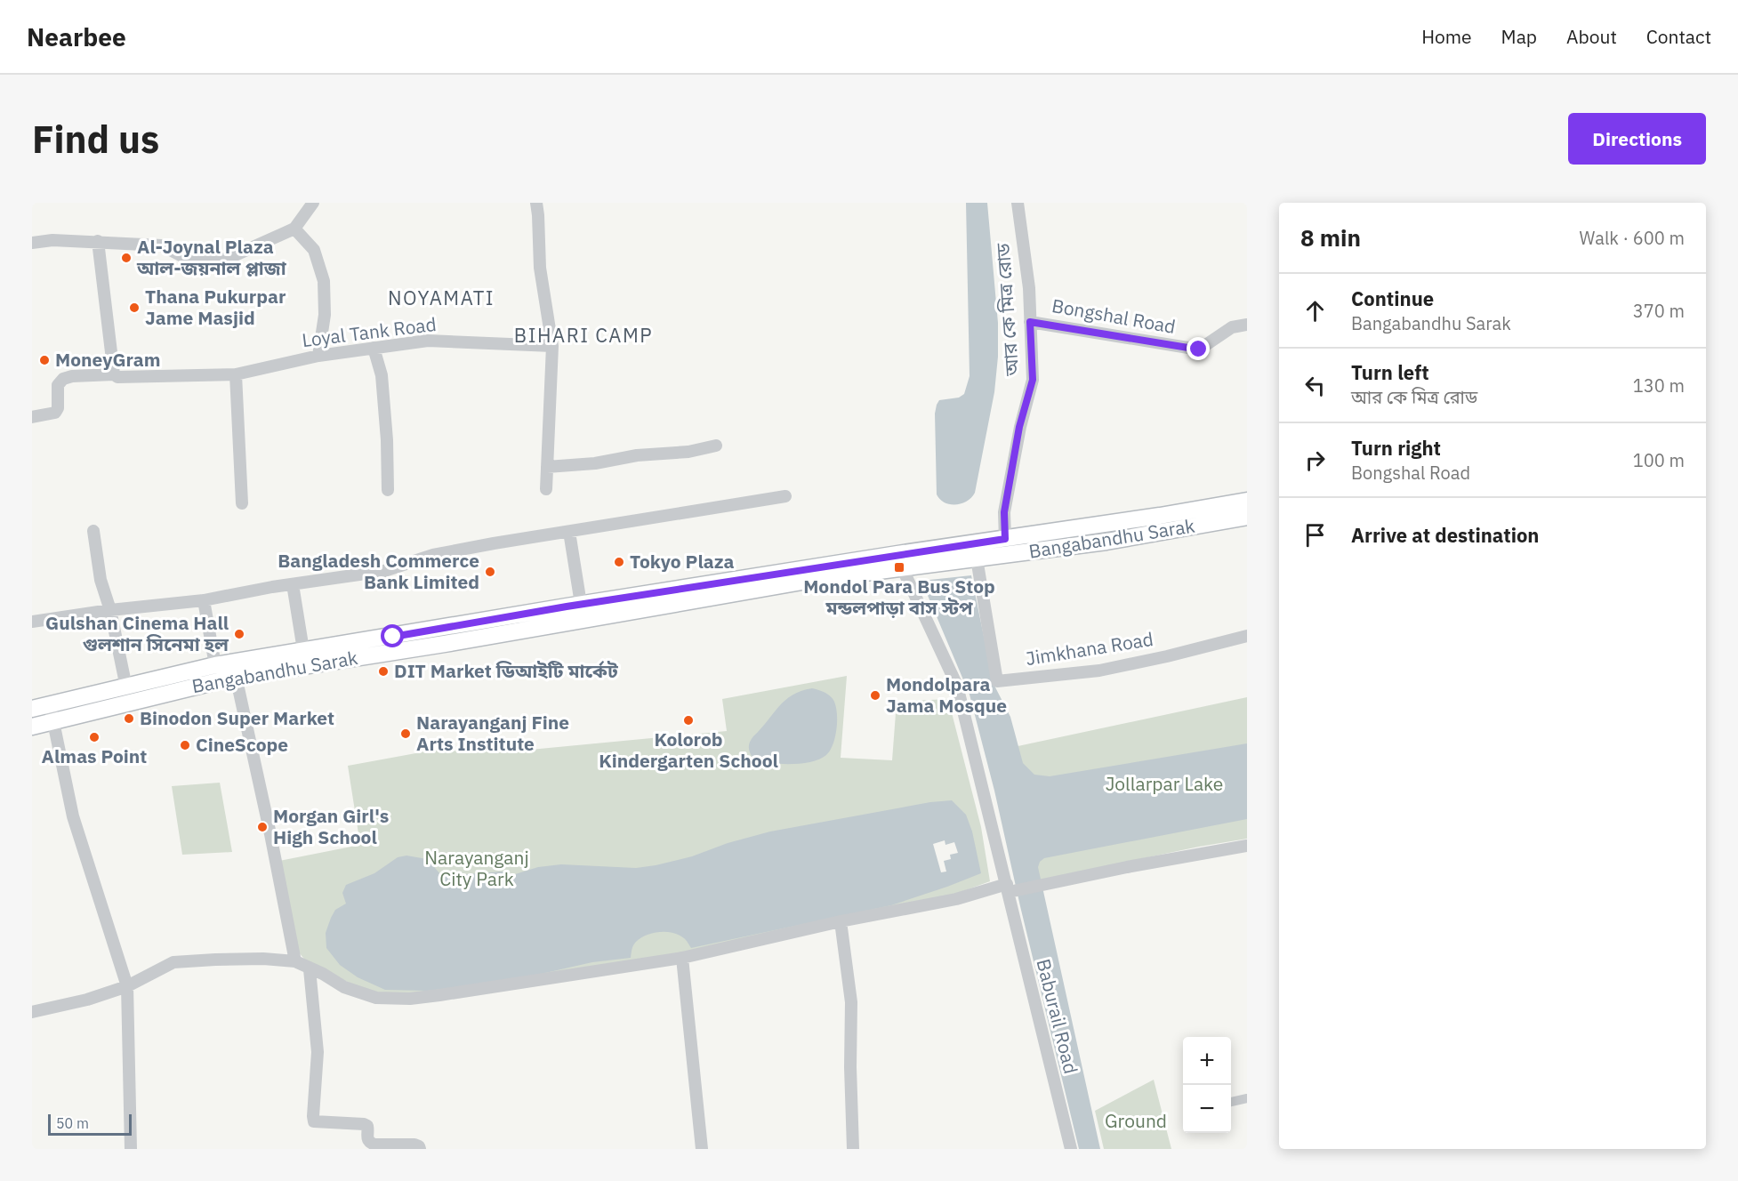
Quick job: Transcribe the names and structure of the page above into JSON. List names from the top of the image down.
{
  "streets": {
    "main road": ["Bangabandhu Sarak"],
    "street": [
      "আর কে মিত্র রোড",
      "Bongshal Road",
      "Loyal Tank Road",
      "Jimkhana Road",
      "Baburail Road"
    ]
  },
  "crossings": [
    ["আর কে মিত্র রোড", "Bongshal Road"],
    ["আর কে মিত্র রোড", "Bangabandhu Sarak"],
    ["Bangabandhu Sarak", "Jimkhana Road"]
  ],
  "districts": ["NOYAMATI", "BIHARI CAMP"],
  "parks": ["Jollarpar Lake", "Narayanganj City Park", "Ground"],
  "places": {
    "other": [
      "Al-Joynal Plaza আল-জয়নাল প্লাজা",
      "Thana Pukurpar Jame Masjid",
      "MoneyGram",
      "Tokyo Plaza",
      "Bangladesh Commerce Bank Limited",
      "Gulshan Cinema Hall গুলশান সিনেমা হল",
      "DIT Market ডিআইটি মার্কেট",
      "Mondolpara Jama Mosque",
      "Binodon Super Market",
      "Kolorob Kindergarten School",
      "Narayanganj Fine Arts Institute",
      "Almas Point",
      "CineScope",
      "Morgan Girl's High School"
    ],
    "transit": ["Mondol Para Bus Stop মন্ডলপাড়া বাস স্টপ"]
  },
  "scale_bar": "50 m",
  "page": {
    "header": "Nearbee",
    "nav": [
      "Home",
      "Map",
      "About",
      "Contact"
    ],
    "buttons": "Directions",
    "title": "Find us",
    "heading": ["8 min", "Walk · 600 m"],
    "list": [
      ["Continue", "Bangabandhu Sarak", "370 m"],
      ["Turn left", "আর কে মিত্র রোড", "130 m"],
      ["Turn right", "Bongshal Road", "100 m"],
      "Arrive at destination"
    ],
    "map_buttons": ["+", "−"],
    "scale": "50 m"
  }
}
